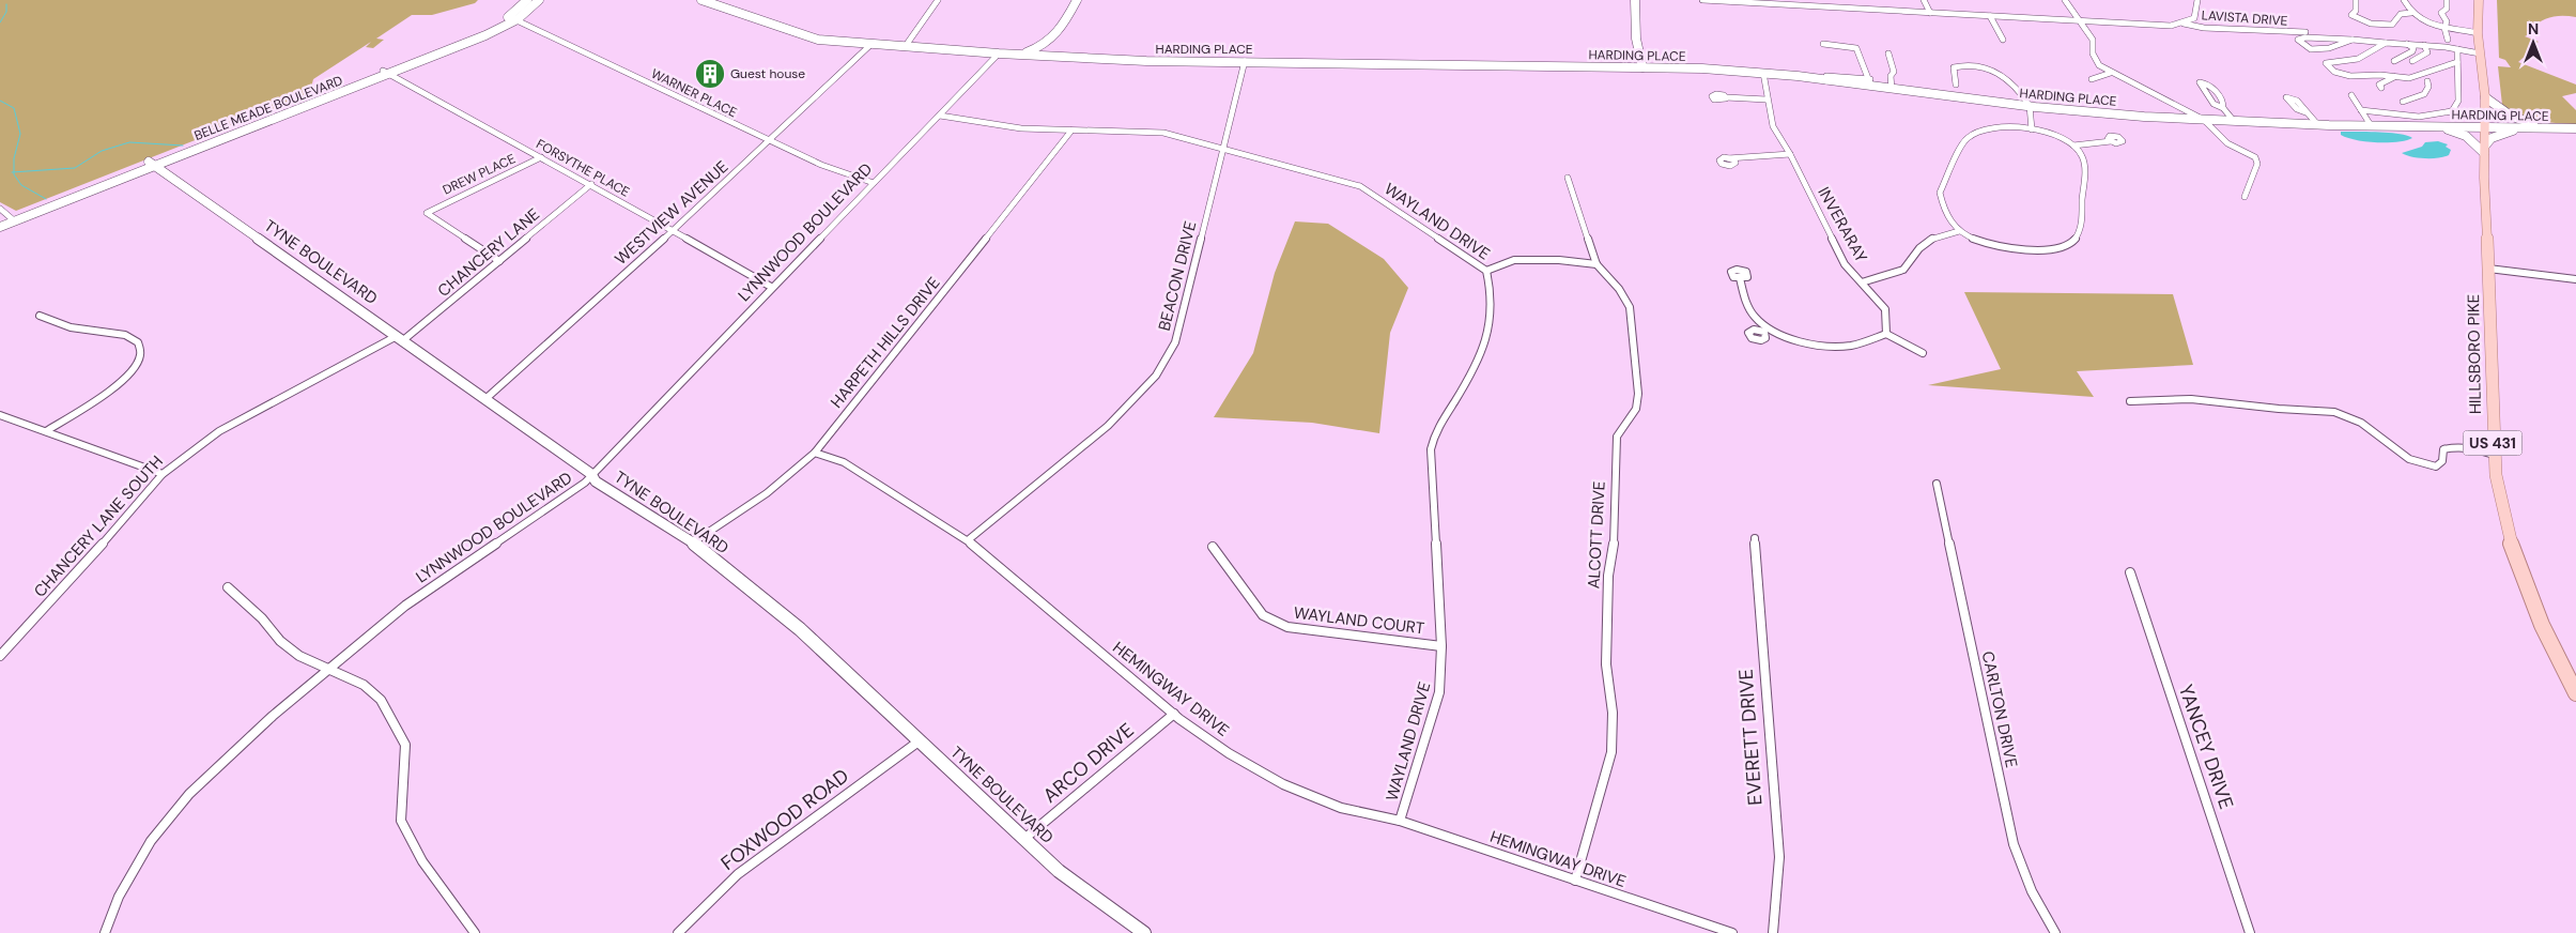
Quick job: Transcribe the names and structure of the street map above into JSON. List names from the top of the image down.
{
  "streets": {
    "main road": [
      "HARDING PLACE",
      "BELLE MEADE BOULEVARD",
      "TYNE BOULEVARD",
      "HILLSBORO PIKE",
      "US 431"
    ],
    "street": [
      "LAVISTA DRIVE",
      "WARNER PLACE",
      "FORSYTHE PLACE",
      "DREW PLACE",
      "WESTVIEW AVENUE",
      "WAYLAND DRIVE",
      "INVERARAY",
      "LYNNWOOD BOULEVARD",
      "CHANCERY LANE",
      "BEACON DRIVE",
      "HARPETH HILLS DRIVE",
      "CHANCERY LANE SOUTH",
      "ALCOTT DRIVE",
      "WAYLAND COURT",
      "HEMINGWAY DRIVE",
      "CARLTON DRIVE",
      "EVERETT DRIVE",
      "YANCEY DRIVE",
      "ARCO DRIVE",
      "FOXWOOD ROAD"
    ]
  },
  "crossings": [
    ["HARDING PLACE", "WESTVIEW AVENUE"],
    ["HARDING PLACE", "INVERARAY"],
    ["HARDING PLACE", "LYNNWOOD BOULEVARD"],
    ["HARDING PLACE", "BEACON DRIVE"],
    ["HARDING PLACE", "HILLSBORO PIKE"],
    ["WARNER PLACE", "BELLE MEADE BOULEVARD"],
    ["WARNER PLACE", "WESTVIEW AVENUE"],
    ["WARNER PLACE", "LYNNWOOD BOULEVARD"],
    ["BELLE MEADE BOULEVARD", "FORSYTHE PLACE"],
    ["BELLE MEADE BOULEVARD", "TYNE BOULEVARD"],
    ["FORSYTHE PLACE", "DREW PLACE"],
    ["FORSYTHE PLACE", "WESTVIEW AVENUE"],
    ["FORSYTHE PLACE", "LYNNWOOD BOULEVARD"],
    ["FORSYTHE PLACE", "CHANCERY LANE"],
    ["DREW PLACE", "CHANCERY LANE"],
    ["WESTVIEW AVENUE", "TYNE BOULEVARD"],
    ["WAYLAND DRIVE", "LYNNWOOD BOULEVARD"],
    ["WAYLAND DRIVE", "BEACON DRIVE"],
    ["WAYLAND DRIVE", "HARPETH HILLS DRIVE"],
    ["WAYLAND DRIVE", "WAYLAND COURT"],
    ["WAYLAND DRIVE", "HEMINGWAY DRIVE"],
    ["LYNNWOOD BOULEVARD", "TYNE BOULEVARD"],
    ["CHANCERY LANE", "TYNE BOULEVARD"],
    ["CHANCERY LANE", "CHANCERY LANE SOUTH"],
    ["TYNE BOULEVARD", "HARPETH HILLS DRIVE"],
    ["TYNE BOULEVARD", "CHANCERY LANE SOUTH"],
    ["TYNE BOULEVARD", "ARCO DRIVE"],
    ["TYNE BOULEVARD", "FOXWOOD ROAD"],
    ["BEACON DRIVE", "HEMINGWAY DRIVE"],
    ["HARPETH HILLS DRIVE", "HEMINGWAY DRIVE"],
    ["ALCOTT DRIVE", "HEMINGWAY DRIVE"],
    ["HEMINGWAY DRIVE", "ARCO DRIVE"]
  ],
  "places": {
    "building": ["Guest house"]
  },
  "north": "top"
}
